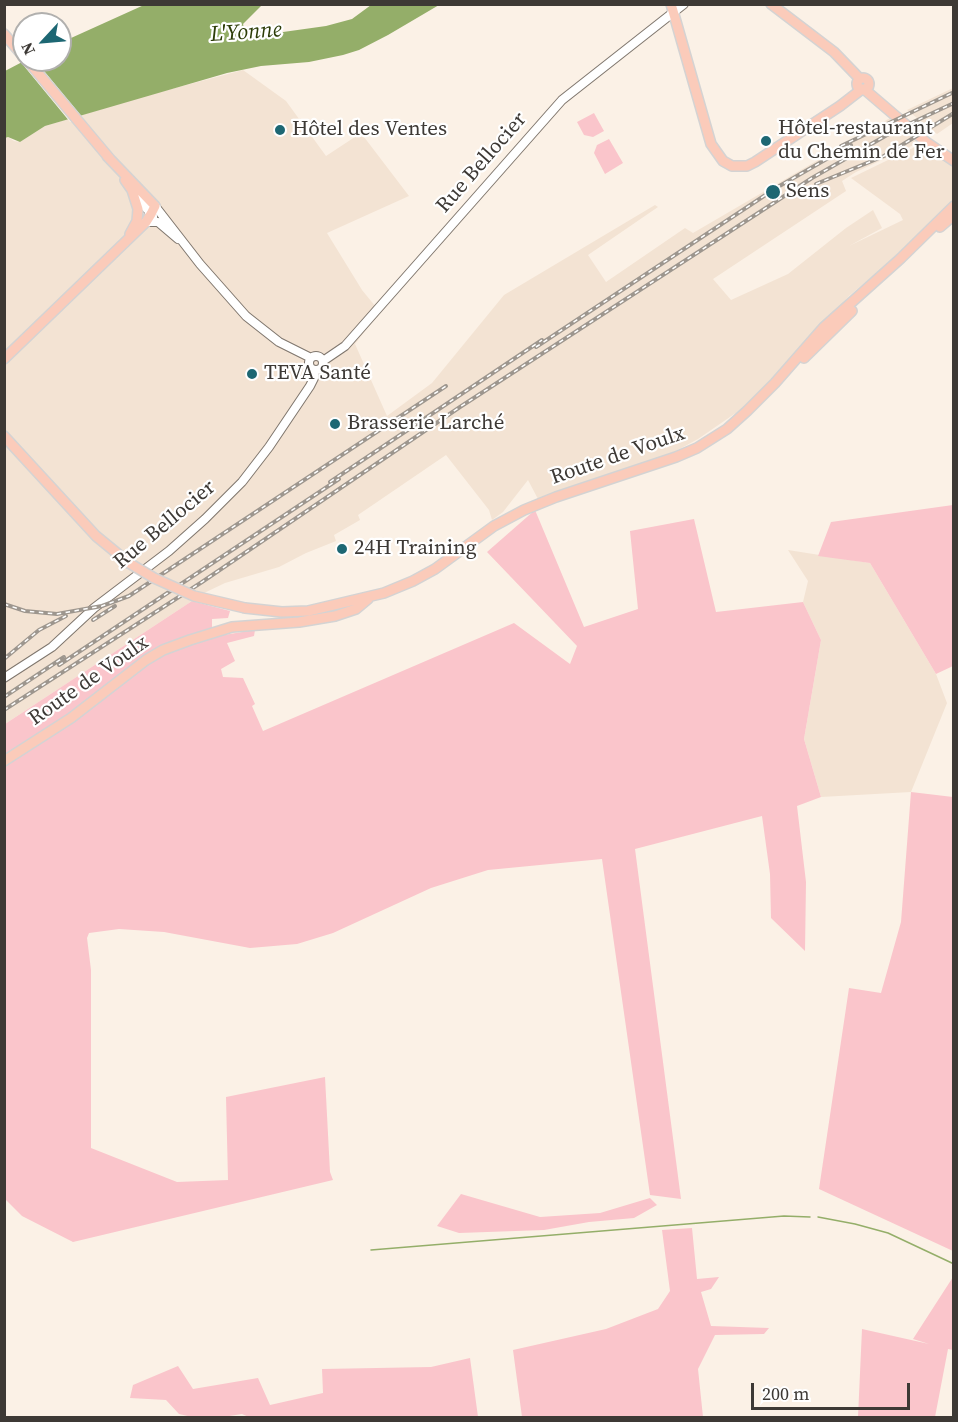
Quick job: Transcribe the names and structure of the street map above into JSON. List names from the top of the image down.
{
  "streets": {
    "main road": ["Route de Voulx"],
    "street": ["Rue Bellocier"]
  },
  "water": ["L'Yonne"],
  "places": [
    "Hôtel des Ventes",
    "Hôtel-restaurant du Chemin de Fer",
    "Sens",
    "TEVA Santé",
    "Brasserie Larché",
    "24H Training"
  ],
  "scale_bar": "200 m",
  "north": "bottom left"
}
